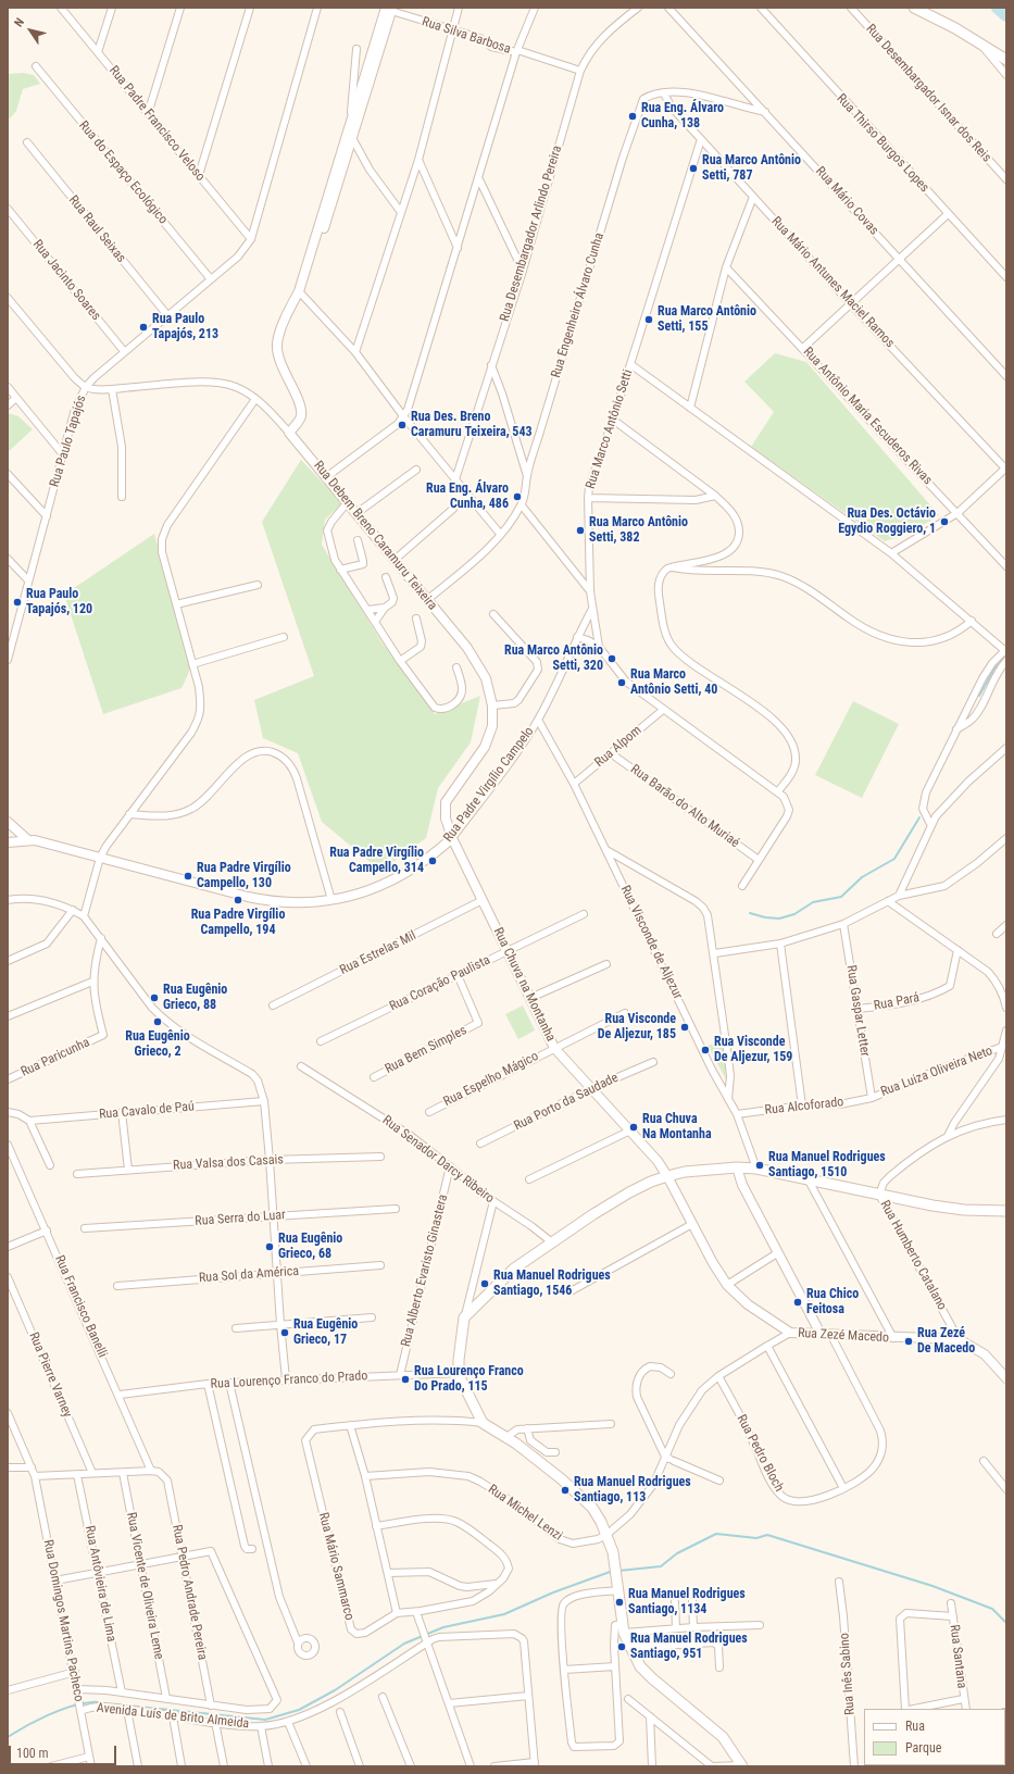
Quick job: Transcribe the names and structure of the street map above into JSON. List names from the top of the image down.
{
  "streets": {
    "street": [
      "Rua Silva Barbosa",
      "Rua Desembargador Isnar dos Reis",
      "Rua Padre Francisco Veloso",
      "Rua Thirso Burgos Lopes",
      "Rua do Espaço Ecológico",
      "Rua Mário Covas",
      "Rua Raul Seixas",
      "Rua Desembargador Arlindo Pereira",
      "Rua Jacinto Soares",
      "Rua Mário Antunes Maciel Ramos",
      "Rua Engenheiro Álvaro Cunha",
      "Rua Antônio Maria Escuderos Rivas",
      "Rua Marco Antônio Setti",
      "Rua Paulo Tapajós",
      "Rua Debem Breno Caramuru Teixeira",
      "Rua Alpom",
      "Rua Padre Virgílio Campelo",
      "Rua Barão do Alto Muriaé",
      "Rua Visconde de Aljezur",
      "Rua Estrelas Mil",
      "Rua Coração Paulista",
      "Rua Chuva na Montanha",
      "Rua Pará",
      "Rua Gaspar Letter",
      "Rua Bem Simples",
      "Rua Paricunha",
      "Rua Luiza Oliveira Neto",
      "Rua Espelho Mágico",
      "Rua Porto da Saudade",
      "Rua Alcoforado",
      "Rua Cavalo de Paú",
      "Rua Senador Darcy Ribeiro",
      "Rua Valsa dos Casais",
      "Rua Serra do Luar",
      "Rua Humberto Catalano",
      "Rua Alberto Evaristo Ginastera",
      "Rua Sol da América",
      "Rua Francisco Banelli",
      "Rua Zezé Macedo",
      "Rua Pierre Varney",
      "Rua Lourenço Franco do Prado",
      "Rua Pedro Bloch",
      "Rua Michel Lenzi",
      "Rua Mário Sammarco",
      "Rua Antôvieira de Lima",
      "Rua Vicente de Oliveira Leme",
      "Rua Pedro Andrade Pereira",
      "Rua Domingos Martins Pacheco",
      "Rua Santana",
      "Rua Inês Sabino",
      "Avenida Luís de Brito Almeida"
    ]
  },
  "crossings": [
    ["Rua Silva Barbosa", "Rua Desembargador Arlindo Pereira"],
    ["Rua Padre Francisco Veloso", "Rua Paulo Tapajós"],
    ["Rua do Espaço Ecológico", "Rua Paulo Tapajós"],
    ["Rua Mário Covas", "Rua Engenheiro Álvaro Cunha"],
    ["Rua Raul Seixas", "Rua Paulo Tapajós"],
    ["Rua Jacinto Soares", "Rua Paulo Tapajós"],
    ["Rua Mário Antunes Maciel Ramos", "Rua Engenheiro Álvaro Cunha"],
    ["Rua Mário Antunes Maciel Ramos", "Rua Marco Antônio Setti"],
    ["Rua Engenheiro Álvaro Cunha", "Rua Debem Breno Caramuru Teixeira"],
    ["Rua Marco Antônio Setti", "Rua Alpom"],
    ["Rua Marco Antônio Setti", "Rua Padre Virgílio Campelo"],
    ["Rua Marco Antônio Setti", "Rua Barão do Alto Muriaé"],
    ["Rua Paulo Tapajós", "Rua Debem Breno Caramuru Teixeira"],
    ["Rua Debem Breno Caramuru Teixeira", "Rua Padre Virgílio Campelo"],
    ["Rua Debem Breno Caramuru Teixeira", "Rua Chuva na Montanha"],
    ["Rua Alpom", "Rua Barão do Alto Muriaé"],
    ["Rua Alpom", "Rua Visconde de Aljezur"],
    ["Rua Padre Virgílio Campelo", "Rua Visconde de Aljezur"],
    ["Rua Padre Virgílio Campelo", "Rua Chuva na Montanha"],
    ["Rua Visconde de Aljezur", "Rua Alcoforado"],
    ["Rua Estrelas Mil", "Rua Chuva na Montanha"],
    ["Rua Coração Paulista", "Rua Chuva na Montanha"],
    ["Rua Coração Paulista", "Rua Bem Simples"],
    ["Rua Chuva na Montanha", "Rua Espelho Mágico"],
    ["Rua Chuva na Montanha", "Rua Porto da Saudade"],
    ["Rua Chuva na Montanha", "Rua Zezé Macedo"],
    ["Rua Pará", "Rua Gaspar Letter"],
    ["Rua Gaspar Letter", "Rua Luiza Oliveira Neto"],
    ["Rua Gaspar Letter", "Rua Alcoforado"],
    ["Rua Luiza Oliveira Neto", "Rua Alcoforado"],
    ["Rua Senador Darcy Ribeiro", "Rua Alberto Evaristo Ginastera"],
    ["Rua Humberto Catalano", "Rua Zezé Macedo"],
    ["Rua Alberto Evaristo Ginastera", "Rua Lourenço Franco do Prado"],
    ["Rua Francisco Banelli", "Rua Lourenço Franco do Prado"],
    ["Rua Francisco Banelli", "Rua Pedro Andrade Pereira"],
    ["Rua Zezé Macedo", "Rua Pedro Bloch"],
    ["Rua Antôvieira de Lima", "Avenida Luís de Brito Almeida"],
    ["Rua Vicente de Oliveira Leme", "Avenida Luís de Brito Almeida"],
    ["Rua Pedro Andrade Pereira", "Avenida Luís de Brito Almeida"],
    ["Rua Domingos Martins Pacheco", "Avenida Luís de Brito Almeida"]
  ],
  "places": [
    "Rua Eng. Álvaro Cunha, 138",
    "Rua Marco Antônio Setti, 787",
    "Rua Marco Antônio Setti, 155",
    "Rua Paulo Tapajós, 213",
    "Rua Des. Breno Caramuru Teixeira, 543",
    "Rua Eng. Álvaro Cunha, 486",
    "Rua Des. Octávio Egydio Roggiero, 1",
    "Rua Marco Antônio Setti, 382",
    "Rua Paulo Tapajós, 120",
    "Rua Marco Antônio Setti, 320",
    "Rua Marco Antônio Setti, 40",
    "Rua Padre Virgílio Campello, 314",
    "Rua Padre Virgílio Campello, 130",
    "Rua Padre Virgílio Campello, 194",
    "Rua Eugênio Grieco, 88",
    "Rua Eugênio Grieco, 2",
    "Rua Visconde De Aljezur, 185",
    "Rua Visconde De Aljezur, 159",
    "Rua Chuva Na Montanha",
    "Rua Manuel Rodrigues Santiago, 1510",
    "Rua Eugênio Grieco, 68",
    "Rua Manuel Rodrigues Santiago, 1546",
    "Rua Chico Feitosa",
    "Rua Eugênio Grieco, 17",
    "Rua Zezé De Macedo",
    "Rua Lourenço Franco Do Prado, 115",
    "Rua Manuel Rodrigues Santiago, 113",
    "Rua Manuel Rodrigues Santiago, 1134",
    "Rua Manuel Rodrigues Santiago, 951"
  ],
  "legend": ["Rua", "Parque"],
  "scale_bar": "100 m",
  "north": "top left"
}
